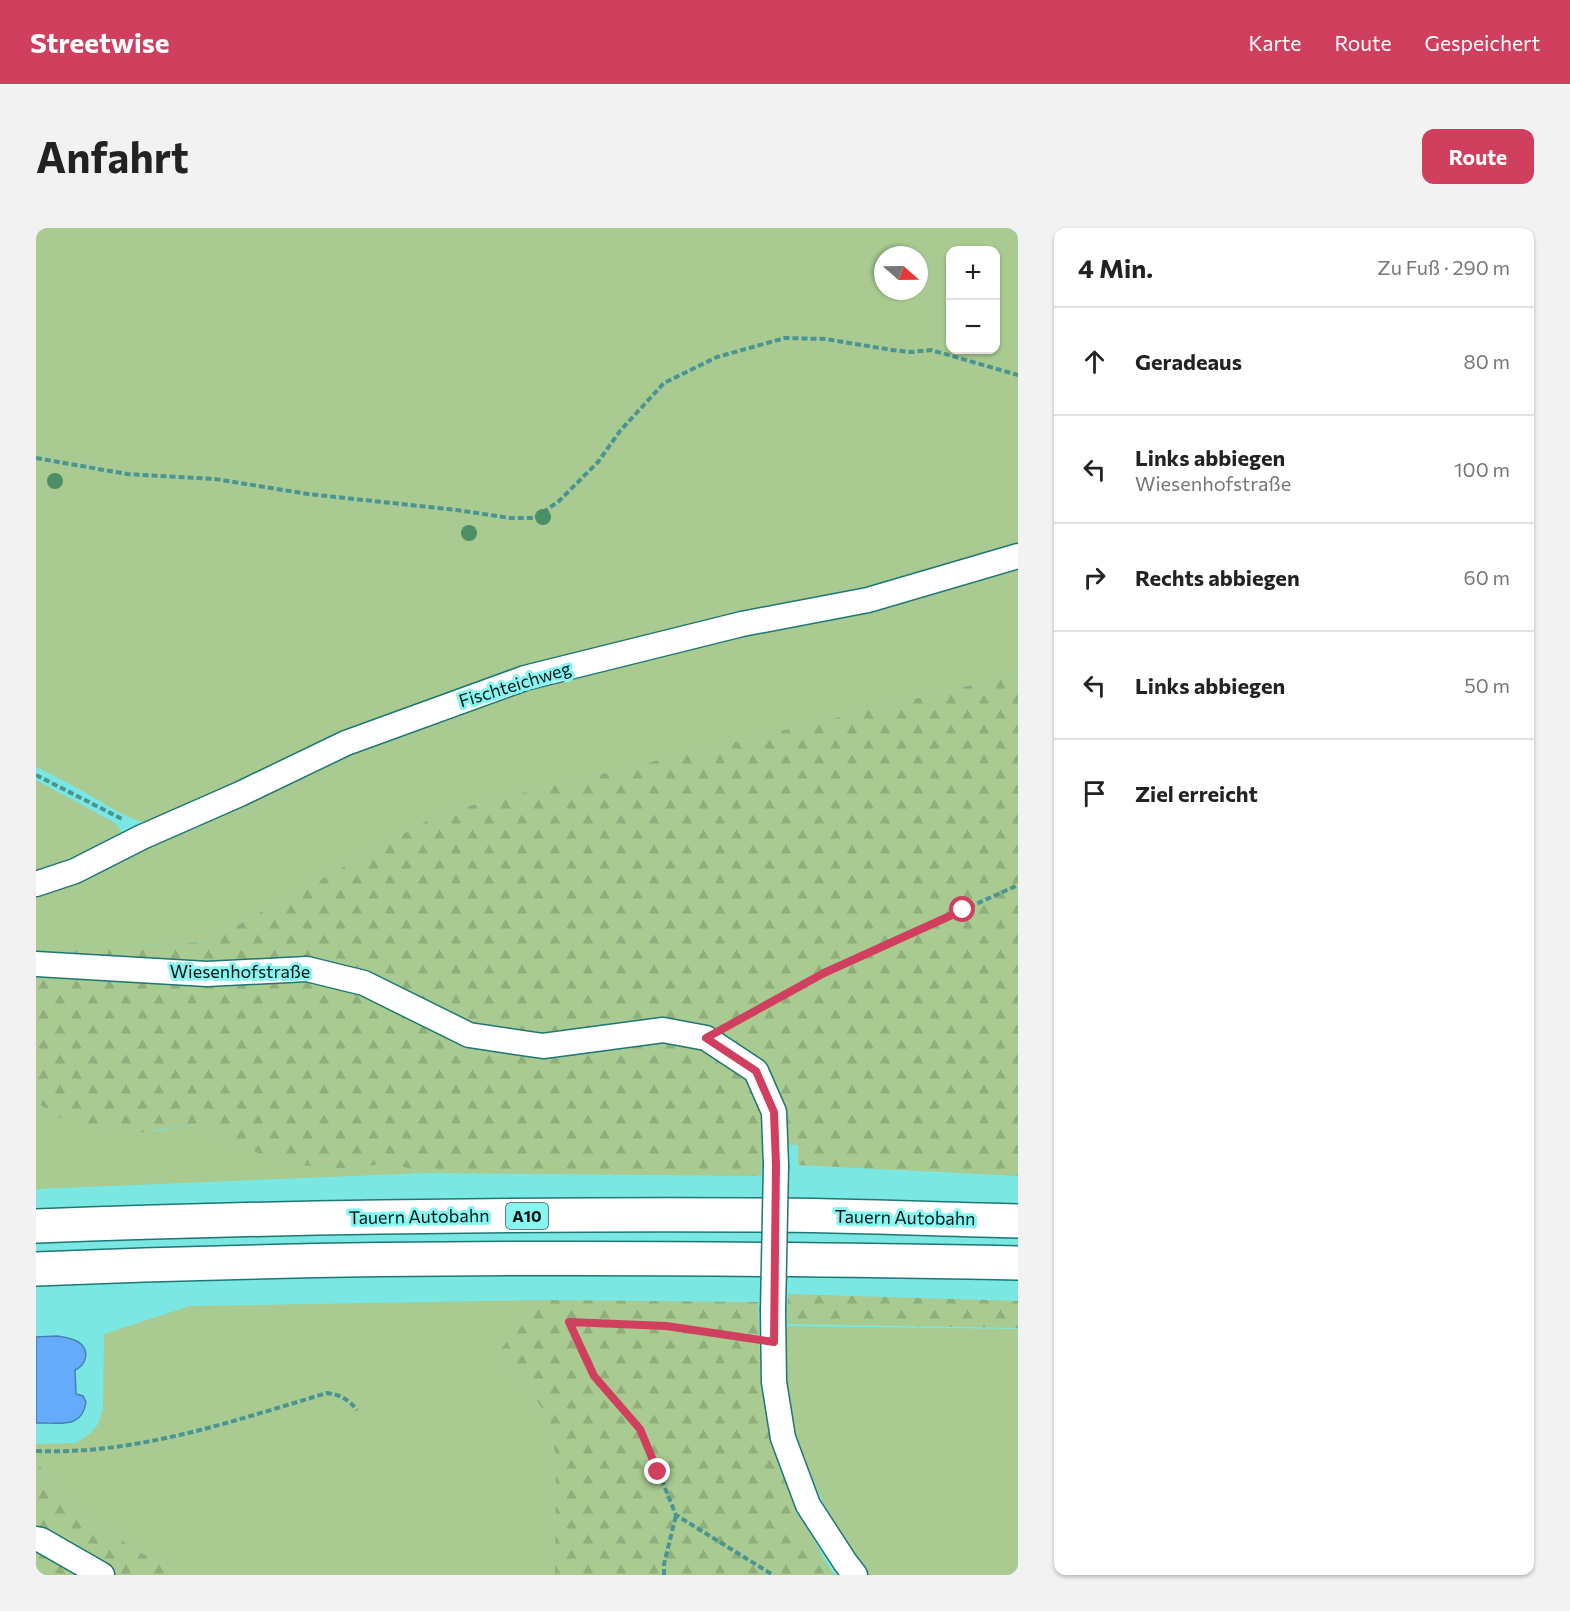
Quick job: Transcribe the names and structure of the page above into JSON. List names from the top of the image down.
{
  "streets": {
    "highway": ["A10", "Tauern Autobahn"],
    "street": ["Fischteichweg", "Wiesenhofstraße"]
  },
  "north": "right",
  "page": {
    "header": "Streetwise",
    "nav": ["Karte", "Route", "Gespeichert"],
    "buttons": "Route",
    "title": "Anfahrt",
    "heading": ["4 Min.", "Zu Fuß · 290 m"],
    "map_buttons": ["+", "−"],
    "list": [
      ["Geradeaus", "80 m"],
      ["Links abbiegen", "Wiesenhofstraße", "100 m"],
      ["Rechts abbiegen", "60 m"],
      ["Links abbiegen", "50 m"],
      "Ziel erreicht"
    ]
  }
}
